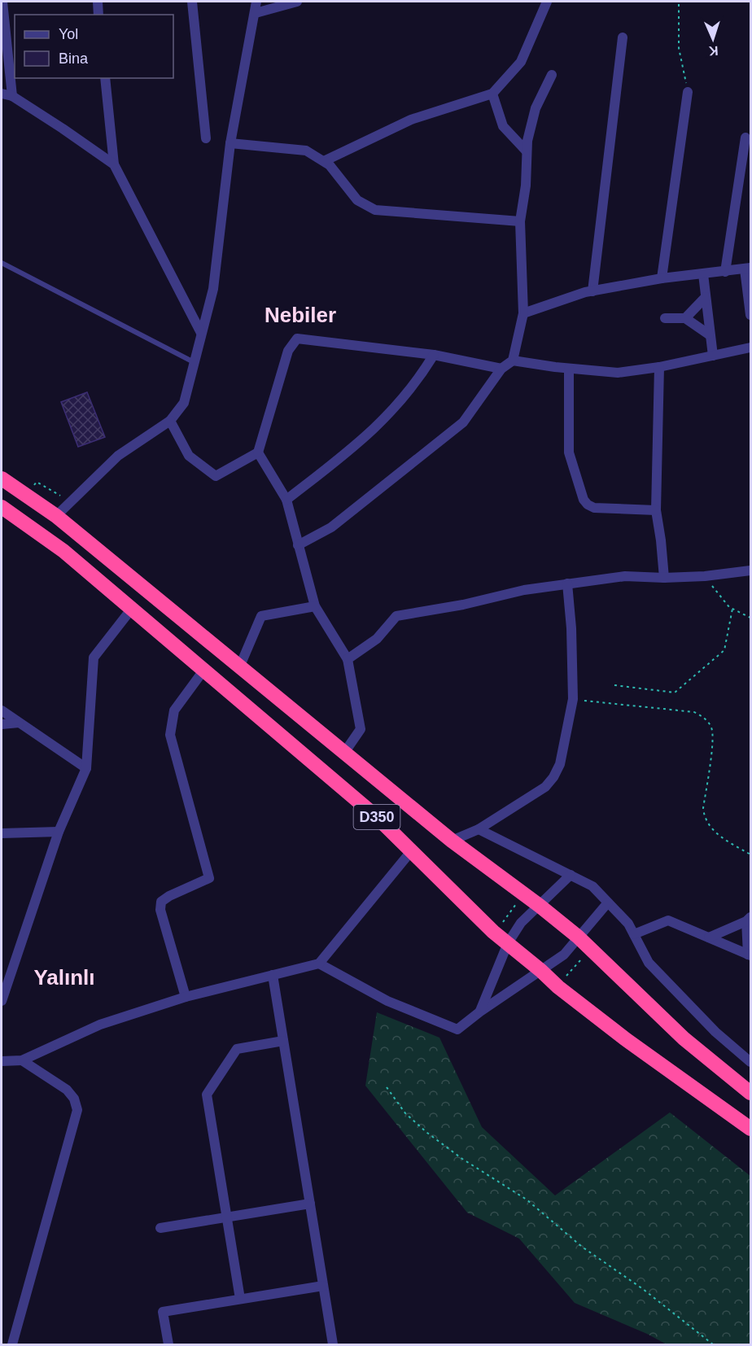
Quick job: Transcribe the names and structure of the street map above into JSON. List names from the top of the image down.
{
  "streets": {
    "highway": ["D350"]
  },
  "districts": ["Nebiler", "Yalınlı"],
  "legend": ["Yol", "Bina"],
  "north": "bottom"
}
